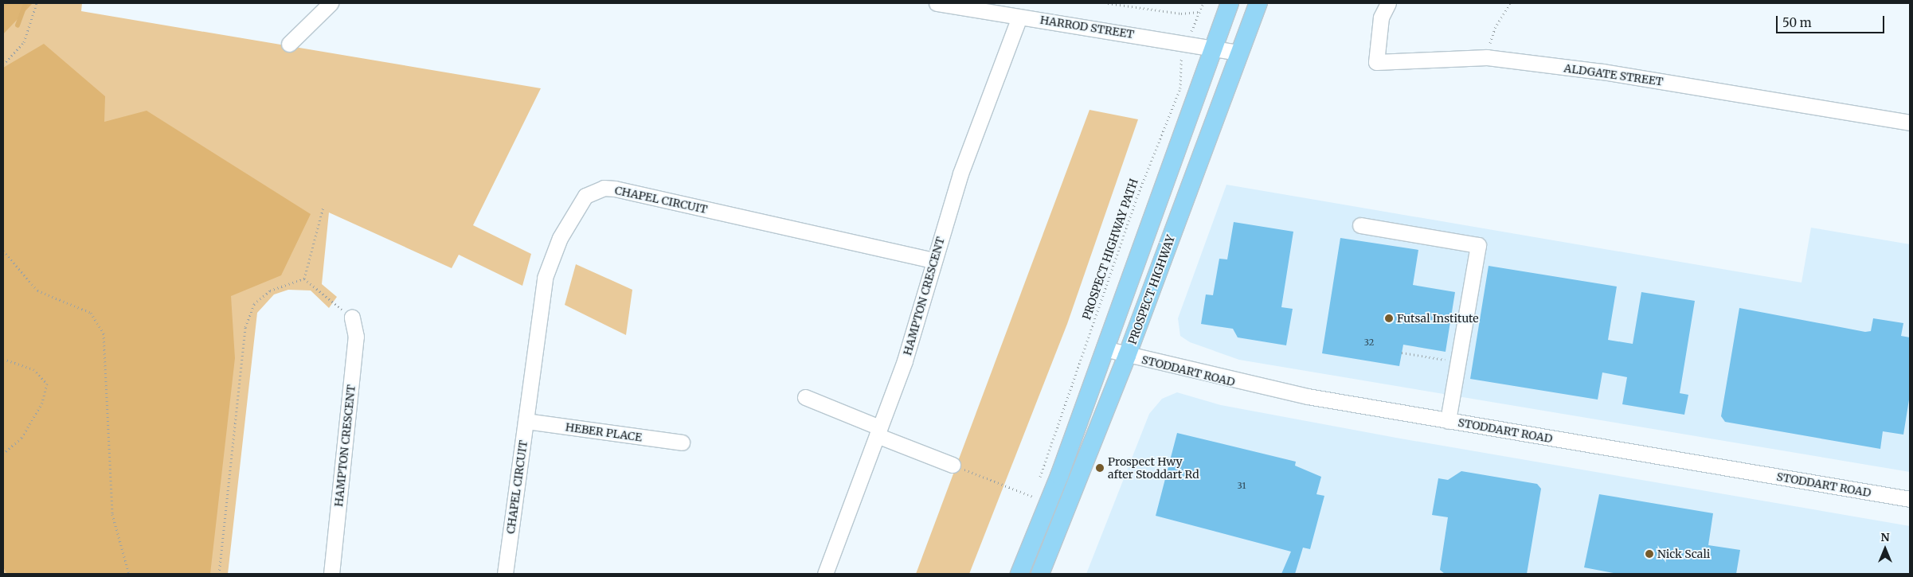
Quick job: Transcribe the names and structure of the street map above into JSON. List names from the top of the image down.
{
  "streets": {
    "main road": ["PROSPECT HIGHWAY"],
    "street": [
      "HARROD STREET",
      "ALDGATE STREET",
      "CHAPEL CIRCUIT",
      "HAMPTON CRESCENT",
      "STODDART ROAD",
      "HEBER PLACE"
    ],
    "path": ["PROSPECT HIGHWAY PATH"]
  },
  "crossings": [
    ["HARROD STREET", "PROSPECT HIGHWAY"],
    ["HARROD STREET", "HAMPTON CRESCENT"],
    ["CHAPEL CIRCUIT", "HAMPTON CRESCENT"],
    ["CHAPEL CIRCUIT", "HEBER PLACE"],
    ["PROSPECT HIGHWAY", "STODDART ROAD"]
  ],
  "places": ["Futsal Institute", "Prospect Hwy after Stoddart Rd", "Nick Scali"],
  "house_numbers": ["32", "31"],
  "scale_bar": "50 m",
  "north": "top"
}
